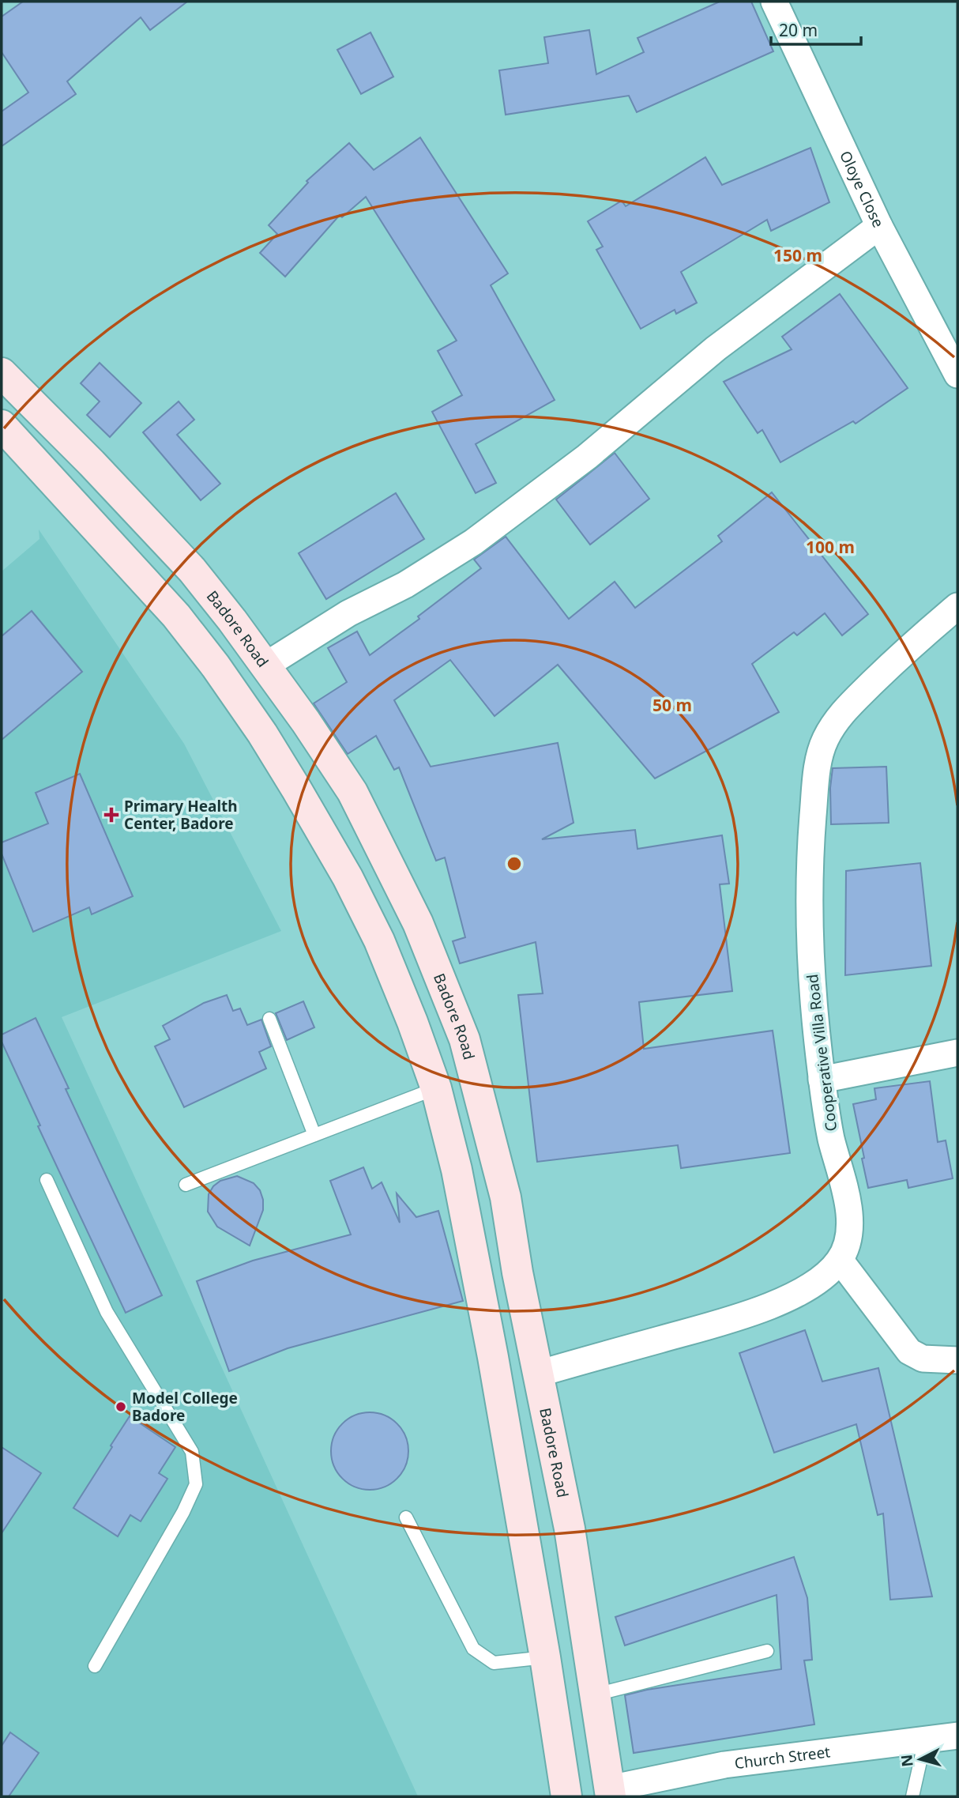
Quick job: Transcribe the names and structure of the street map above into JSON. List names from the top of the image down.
{
  "streets": {
    "main road": ["Badore Road"],
    "street": ["Oloye Close", "Cooperative Villa Road", "Church Street"]
  },
  "crossings": [
    ["Badore Road", "Church Street"]
  ],
  "places": {
    "health": ["Primary Health Center, Badore"],
    "other": ["Model College Badore"]
  },
  "scale_bar": "20 m",
  "north": "left",
  "rings": ["150 m", "100 m", "50 m"]
}
